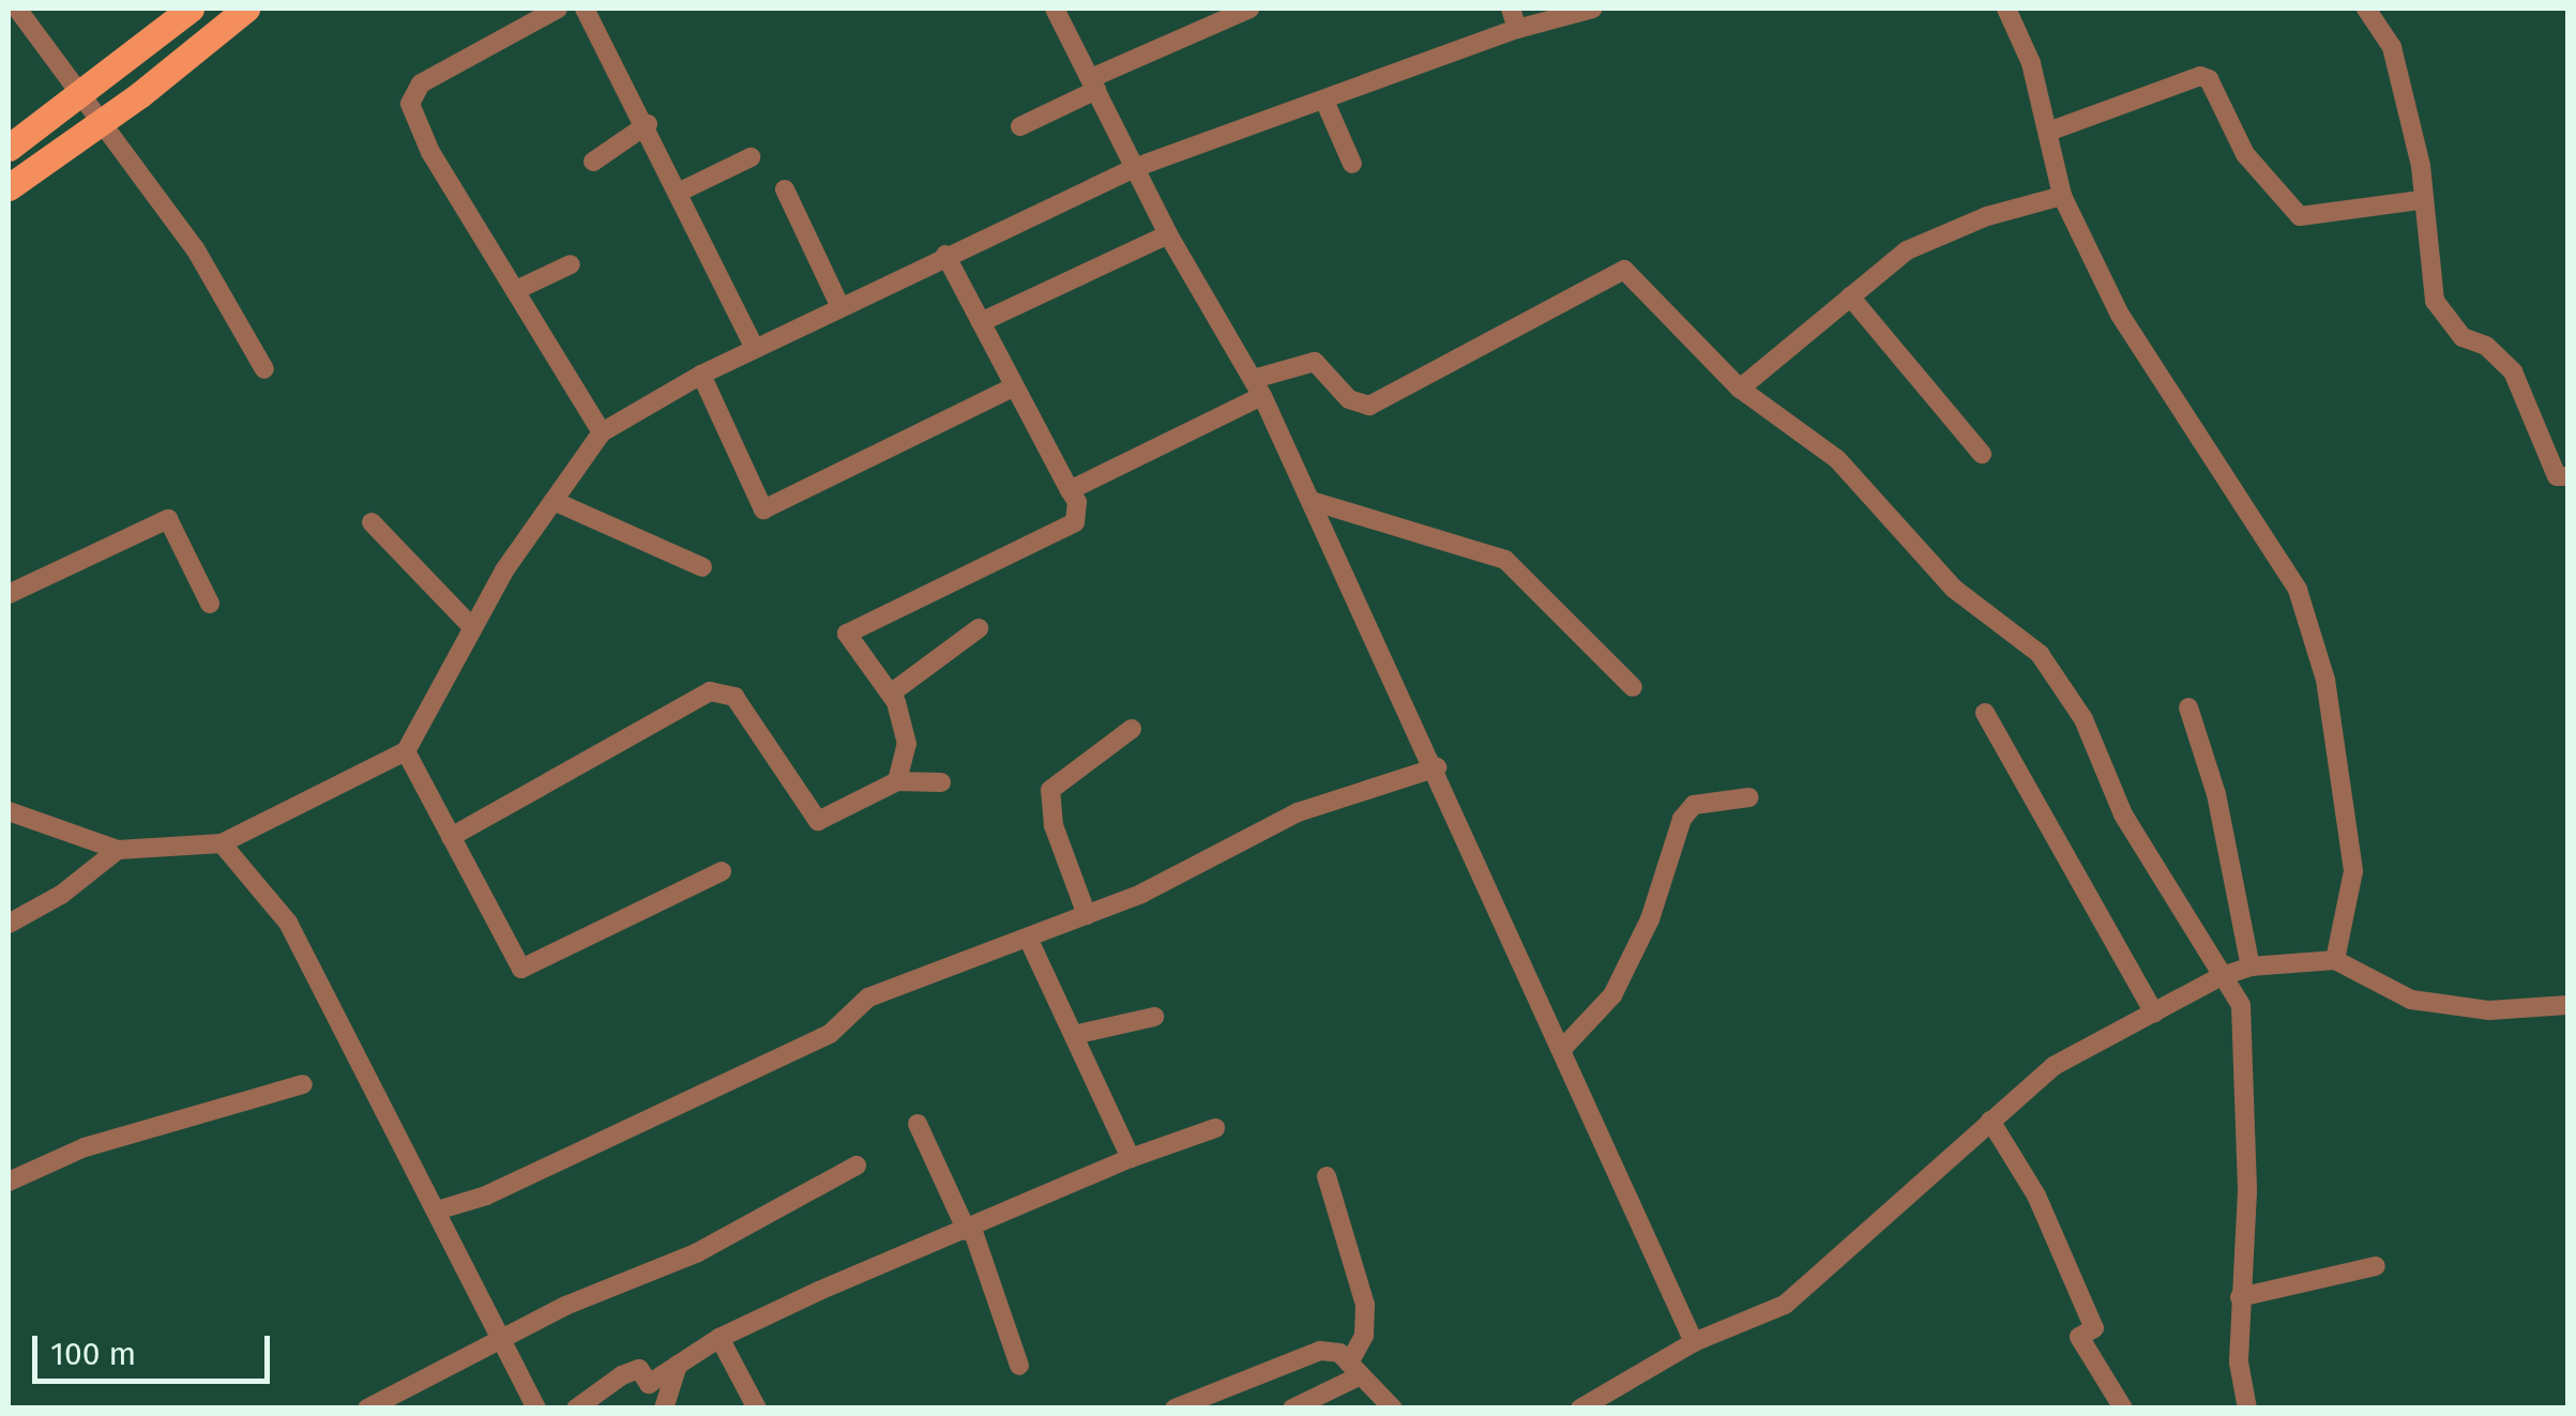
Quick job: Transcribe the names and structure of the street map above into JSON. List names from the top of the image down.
{
  "scale_bar": "100 m"
}
